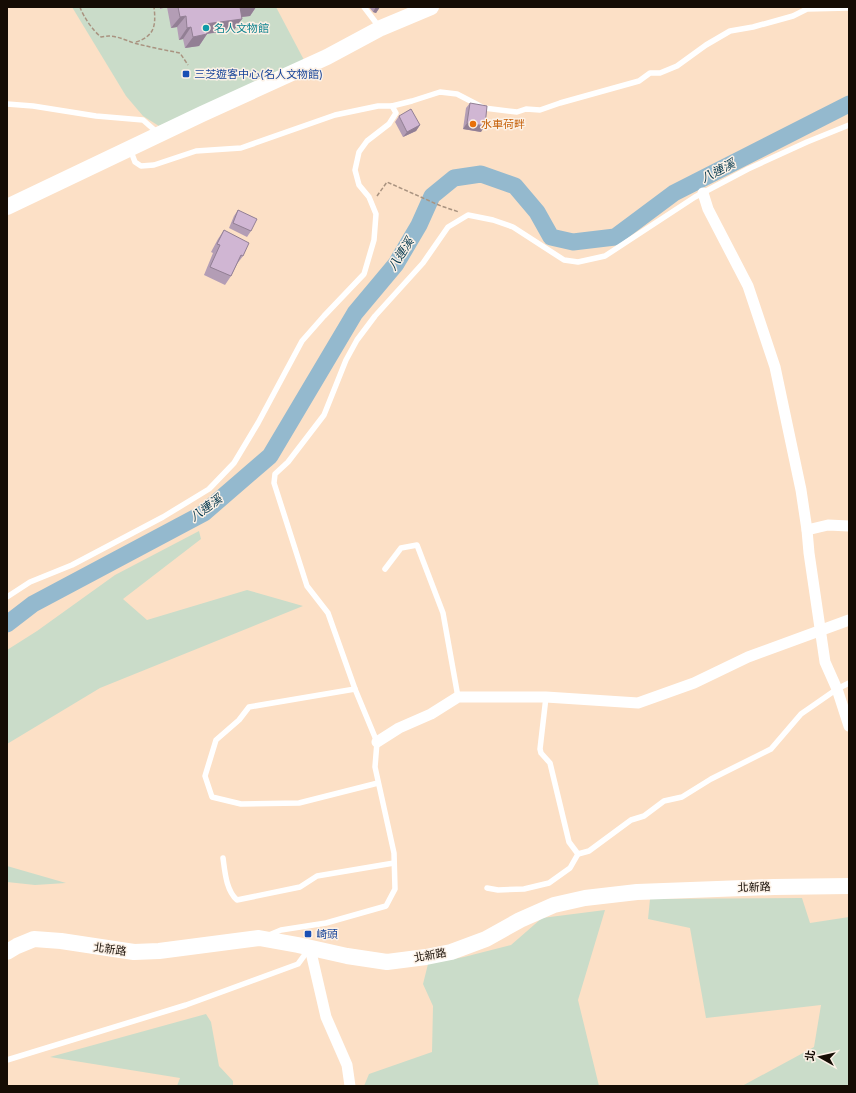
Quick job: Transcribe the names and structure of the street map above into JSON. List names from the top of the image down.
{
  "streets": {
    "main road": ["北新路"]
  },
  "water": ["八連溪"],
  "places": {
    "other": ["名人文物館", "水車荷畔"],
    "transit": ["三芝遊客中心(名人文物館)", "崎頭"]
  },
  "north": "left"
}
